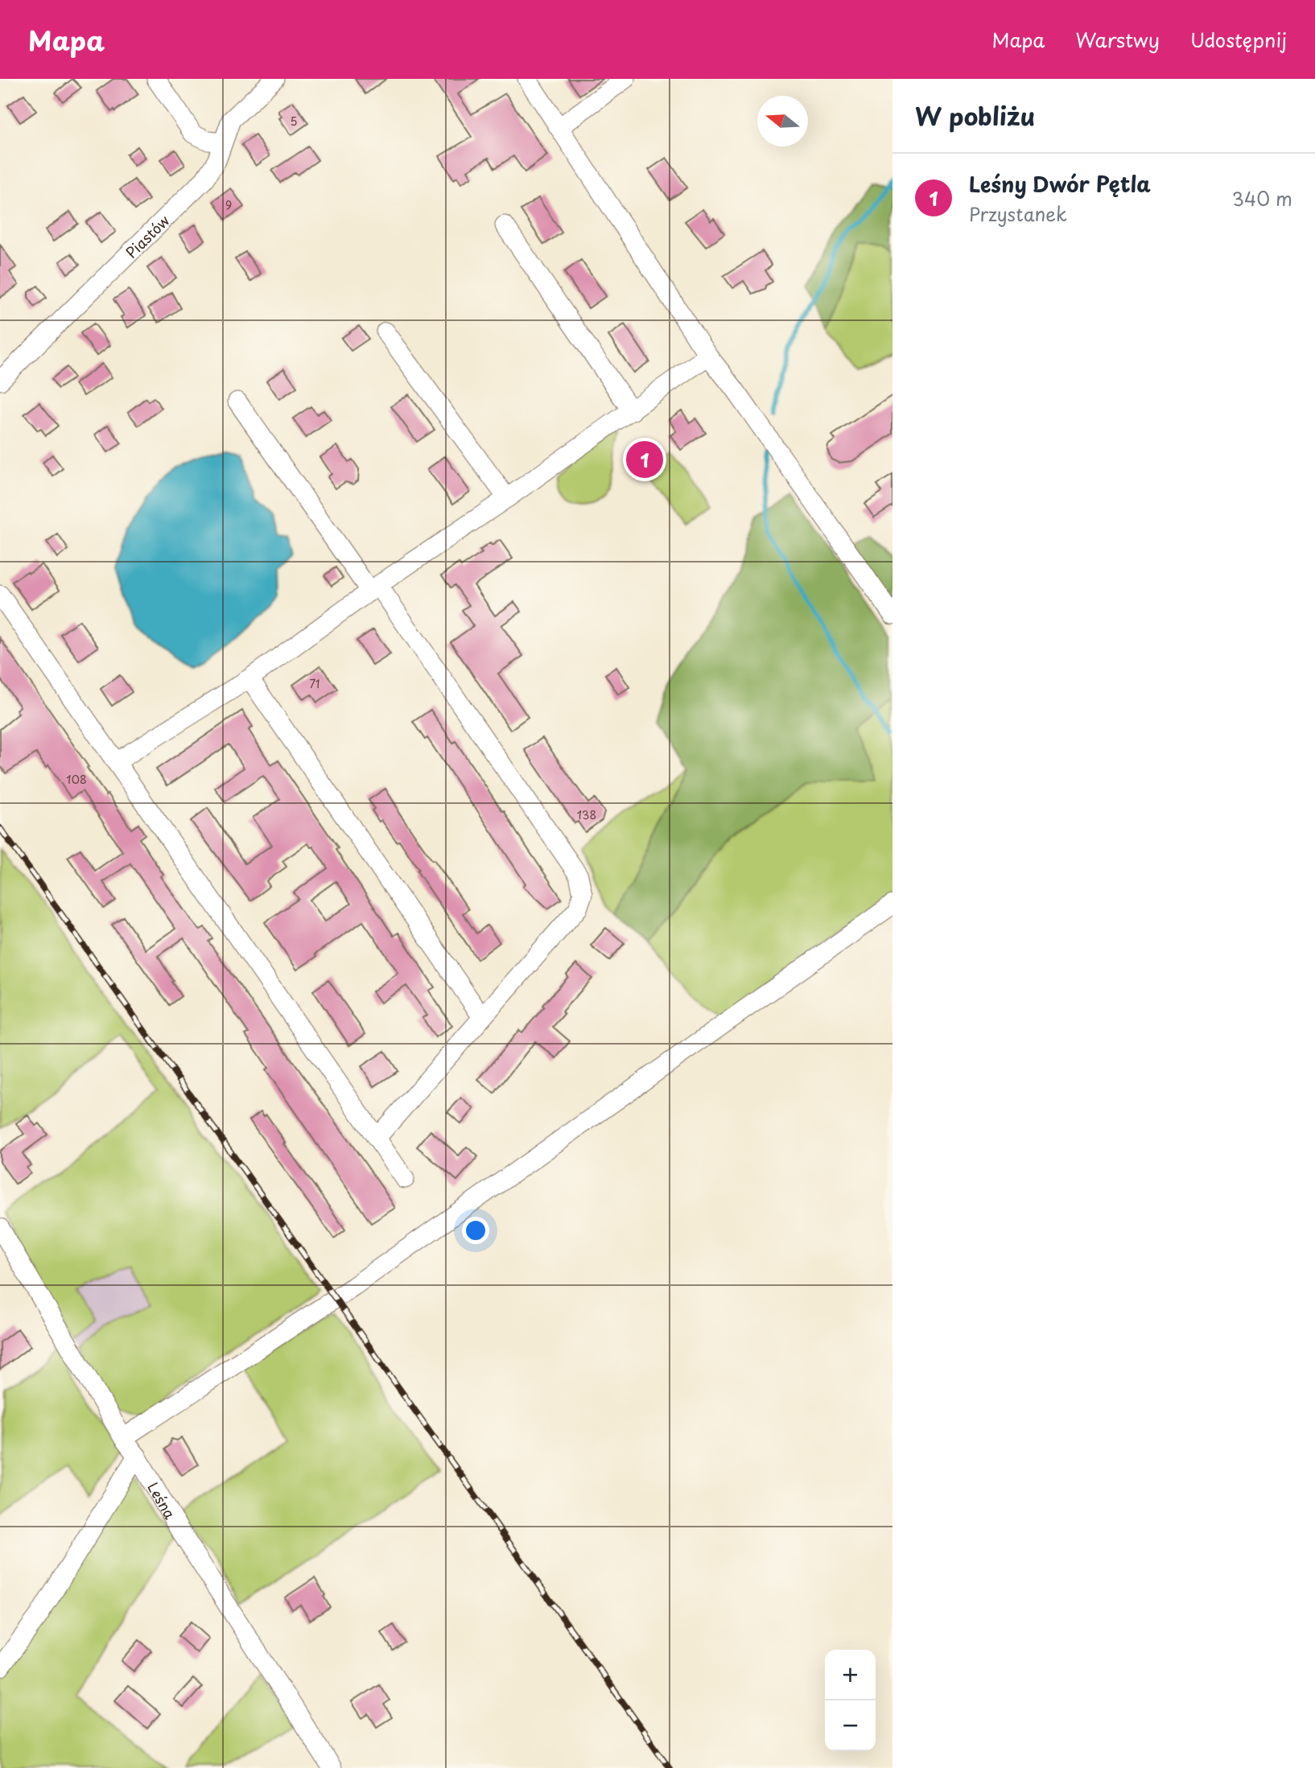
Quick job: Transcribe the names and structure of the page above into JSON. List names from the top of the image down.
{
  "streets": {
    "street": ["Piastów", "Leśna"]
  },
  "house_numbers": [
    "5",
    "9",
    "71",
    "108",
    "138"
  ],
  "north": "left",
  "page": {
    "header": "Mapa",
    "nav": ["Mapa", "Warstwy", "Udostępnij"],
    "heading": "W pobliżu",
    "list": [
      {
        "mark": "1",
        "name": "Leśny Dwór Pętla",
        "note": "Przystanek",
        "value": "340 m"
      }
    ],
    "pins": "1",
    "map_buttons": ["+", "−"]
  }
}
